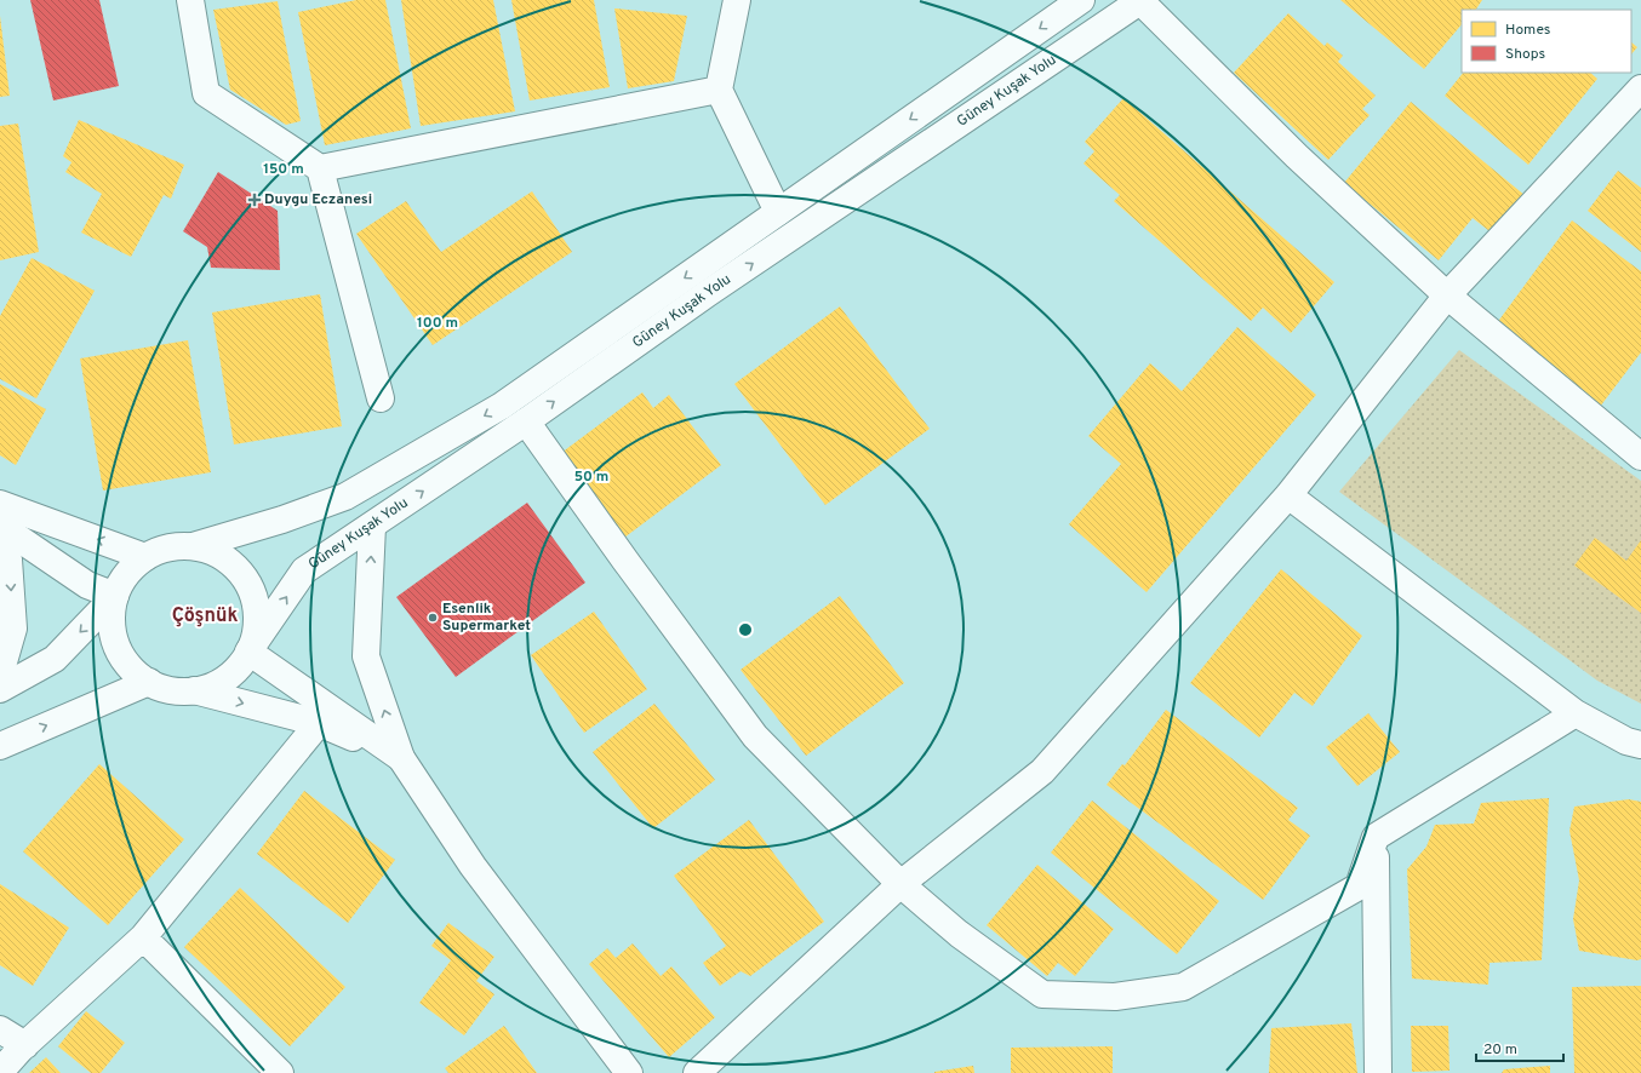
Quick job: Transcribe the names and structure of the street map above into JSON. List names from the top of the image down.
{
  "streets": {
    "street": ["Güney Kuşak Yolu"]
  },
  "districts": ["Çöşnük"],
  "places": {
    "health": ["Duygu Eczanesi"],
    "other": ["Esenlik Supermarket"]
  },
  "legend": ["Homes", "Shops"],
  "scale_bar": "20 m",
  "rings": ["150 m", "100 m", "50 m"]
}
